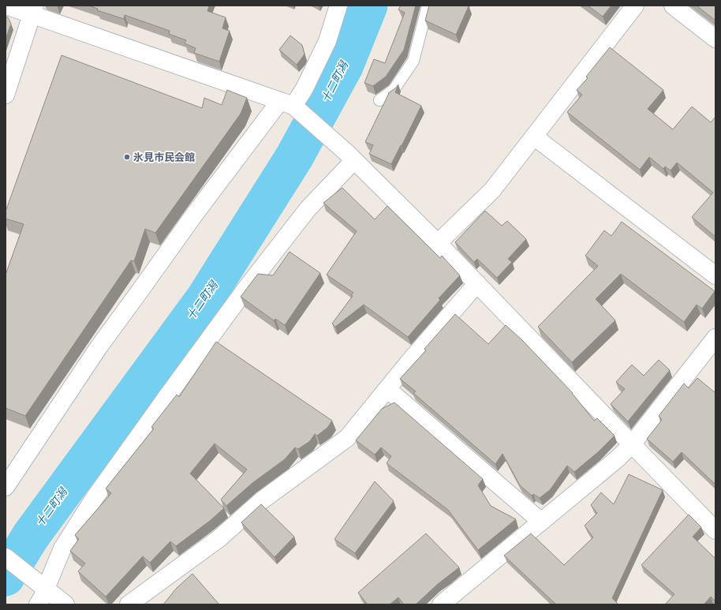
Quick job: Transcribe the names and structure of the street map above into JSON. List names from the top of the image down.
{
  "water": ["十二町潟"],
  "places": ["氷見市民会館"]
}
